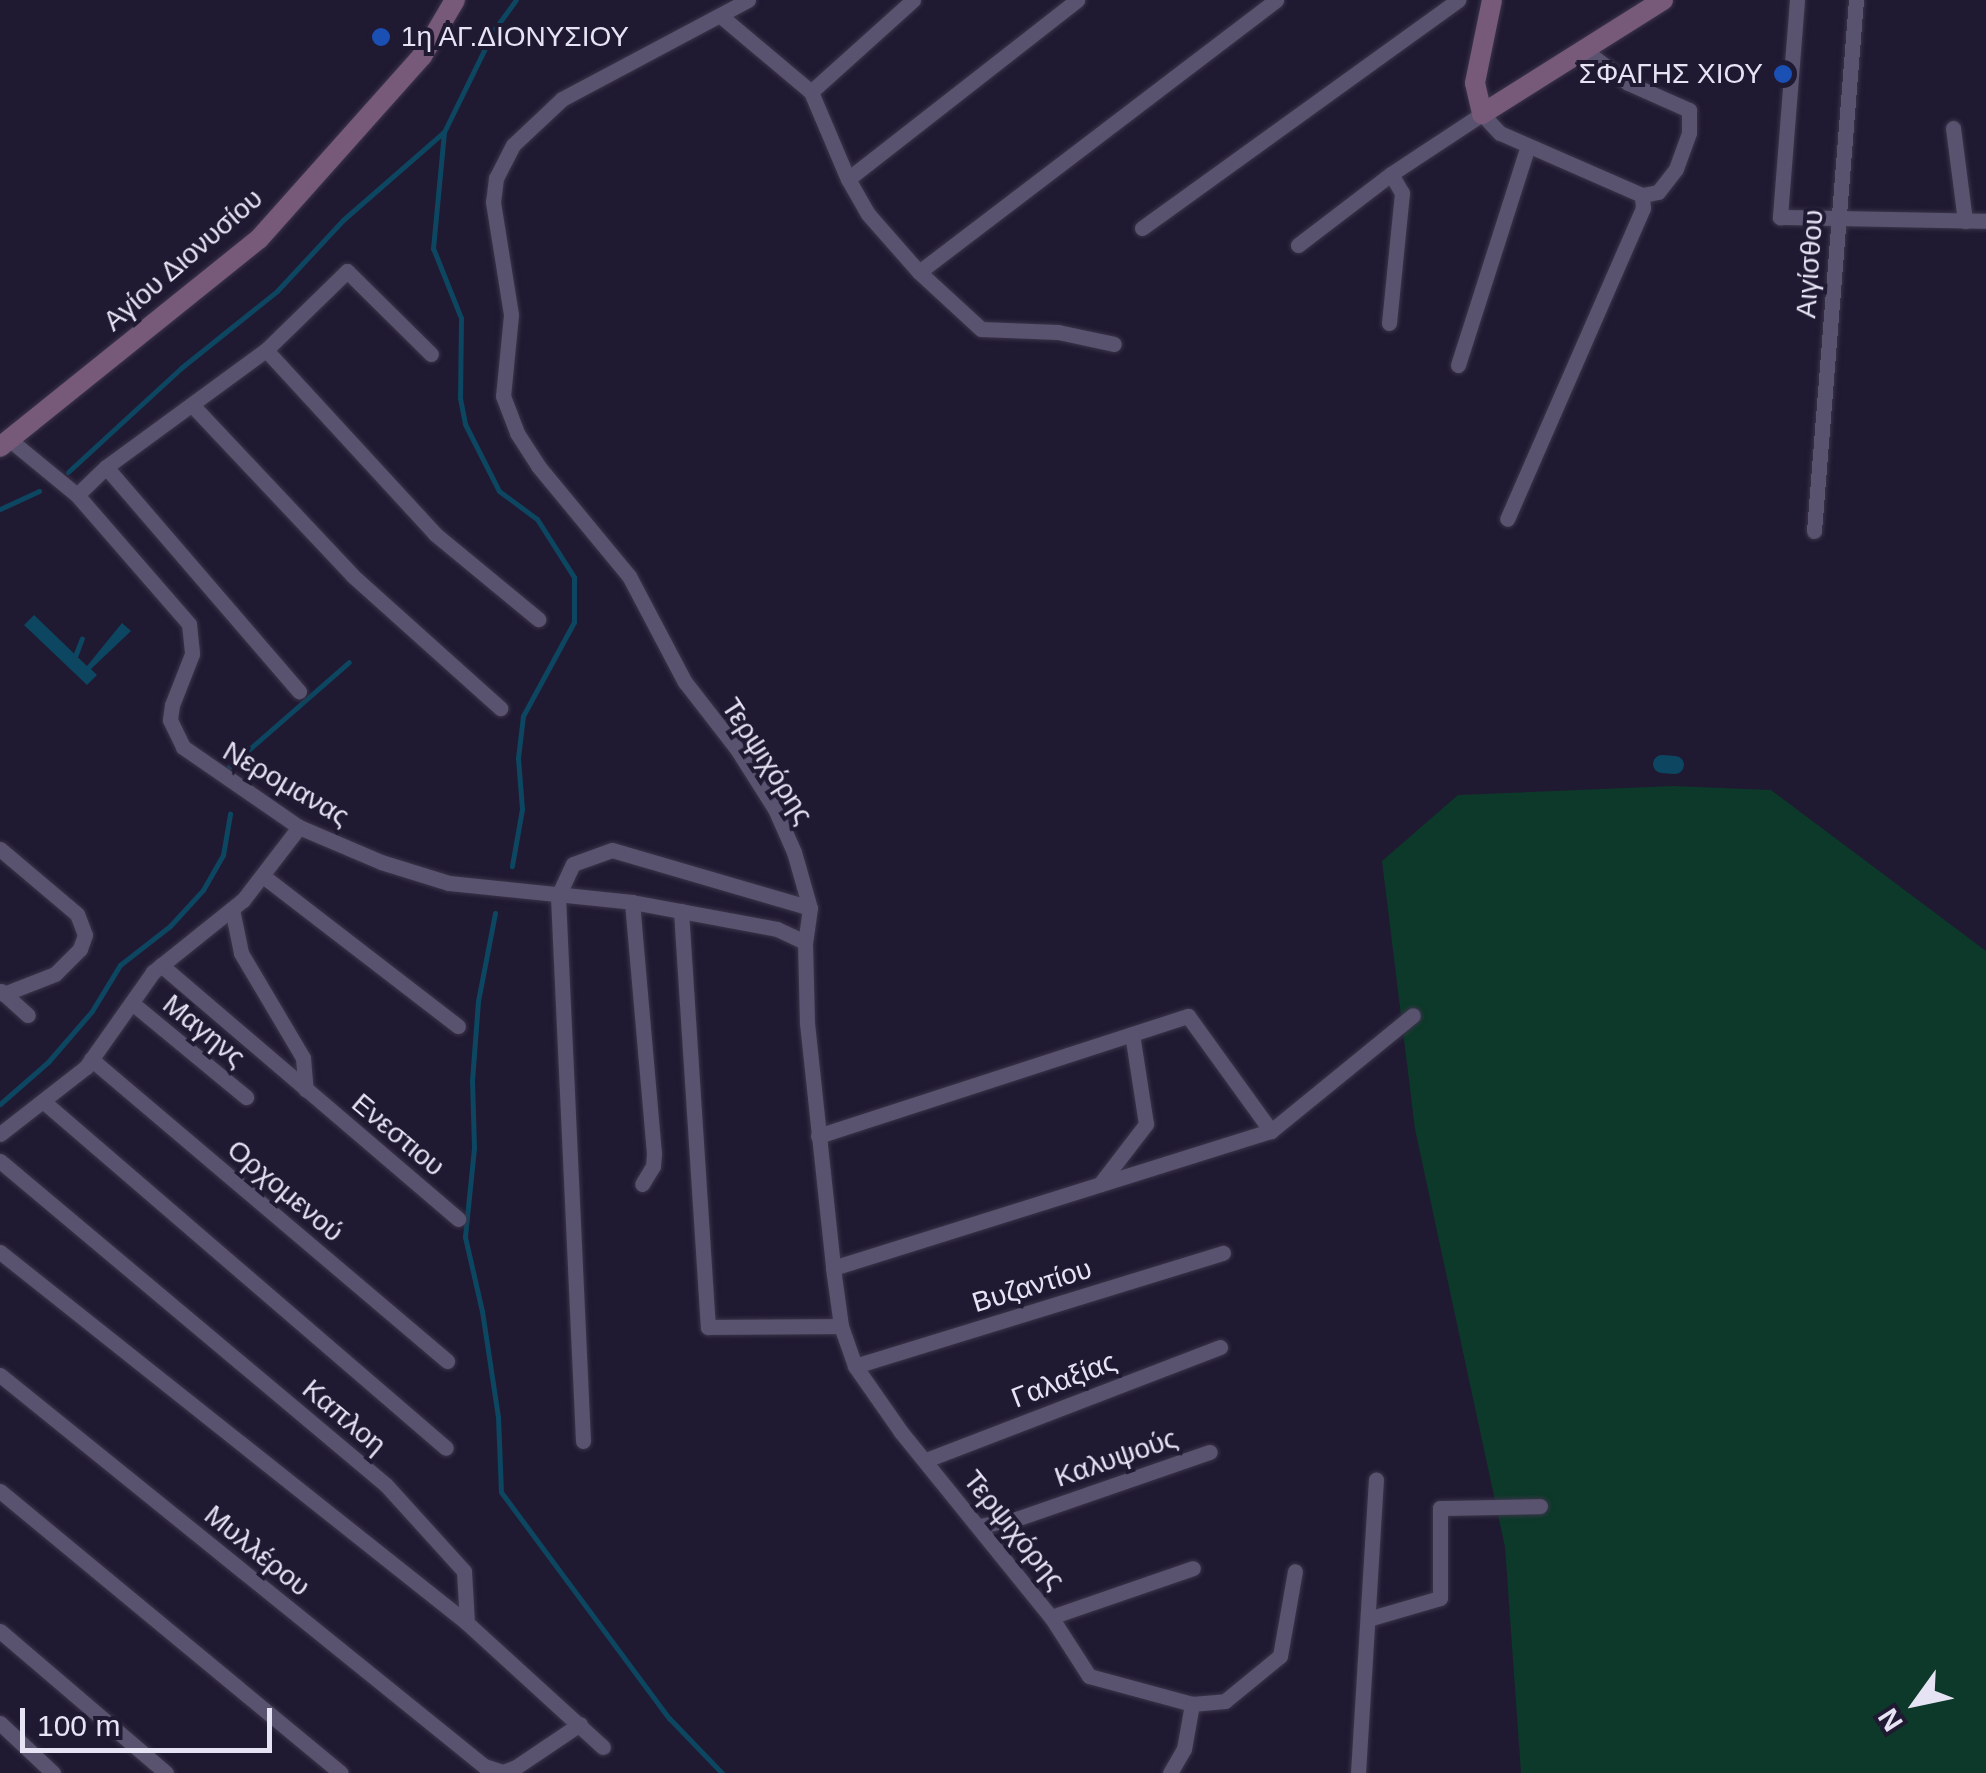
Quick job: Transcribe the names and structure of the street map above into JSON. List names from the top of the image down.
{
  "streets": {
    "street": [
      "Αγίου Διονυσίου",
      "Αιγίσθου",
      "Τερψιχόρης",
      "Νερομανας",
      "Μαγηνς",
      "Ενεστιου",
      "Ορχομενού",
      "Βυζαντίου",
      "Γαλαξίας",
      "Καπλοη",
      "Καλυψούς",
      "Μυλλέρου"
    ]
  },
  "crossings": [
    ["Αγίου Διονυσίου", "Νερομανας"],
    ["Τερψιχόρης", "Νερομανας"],
    ["Τερψιχόρης", "Βυζαντίου"],
    ["Τερψιχόρης", "Γαλαξίας"],
    ["Τερψιχόρης", "Καλυψούς"]
  ],
  "places": ["1η ΑΓ.ΔΙΟΝΥΣΙΟΥ", "ΣΦΑΓΗΣ ΧΙΟΥ"],
  "scale_bar": "100 m",
  "north": "bottom left"
}
